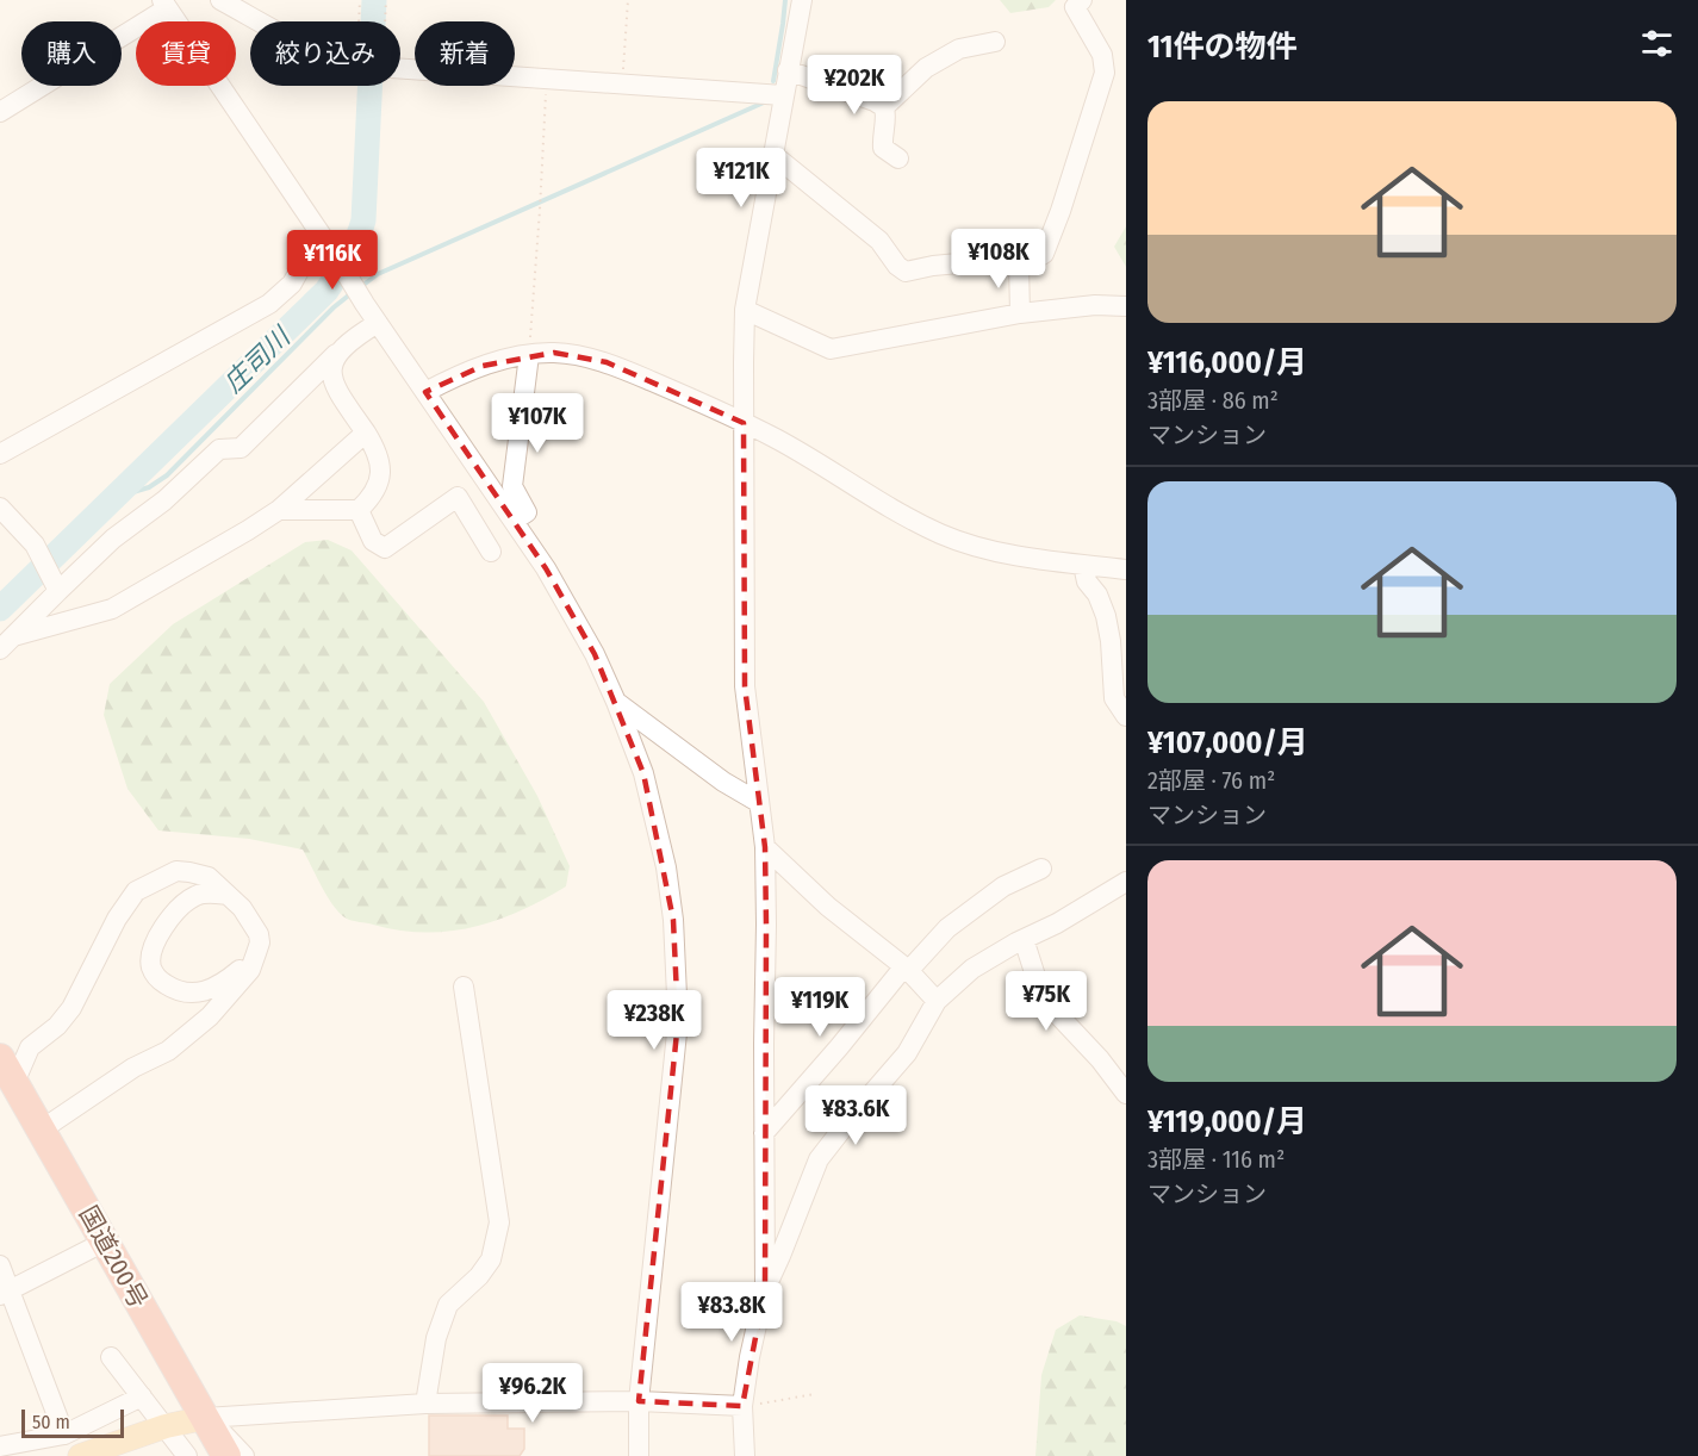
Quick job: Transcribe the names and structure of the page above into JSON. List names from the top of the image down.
{
  "streets": {
    "highway": ["国道200号"]
  },
  "water": ["庄司川"],
  "scale_bar": "50 m",
  "page": {
    "heading": "11件の物件",
    "chip": [
      "購入",
      "賃貸",
      "絞り込み",
      "新着"
    ],
    "price": [
      "¥202K",
      "¥121K",
      "¥108K",
      "¥116K",
      "¥107K",
      "¥75K",
      "¥119K",
      "¥238K",
      "¥83.6K",
      "¥83.8K",
      "¥96.2K"
    ],
    "list": [
      {
        "name": "¥116,000/月",
        "note": "3部屋 · 86 m² · マンション"
      },
      {
        "name": "¥107,000/月",
        "note": "2部屋 · 76 m² · マンション"
      },
      {
        "name": "¥119,000/月",
        "note": "3部屋 · 116 m² · マンション"
      }
    ],
    "scale": "50 m"
  }
}
